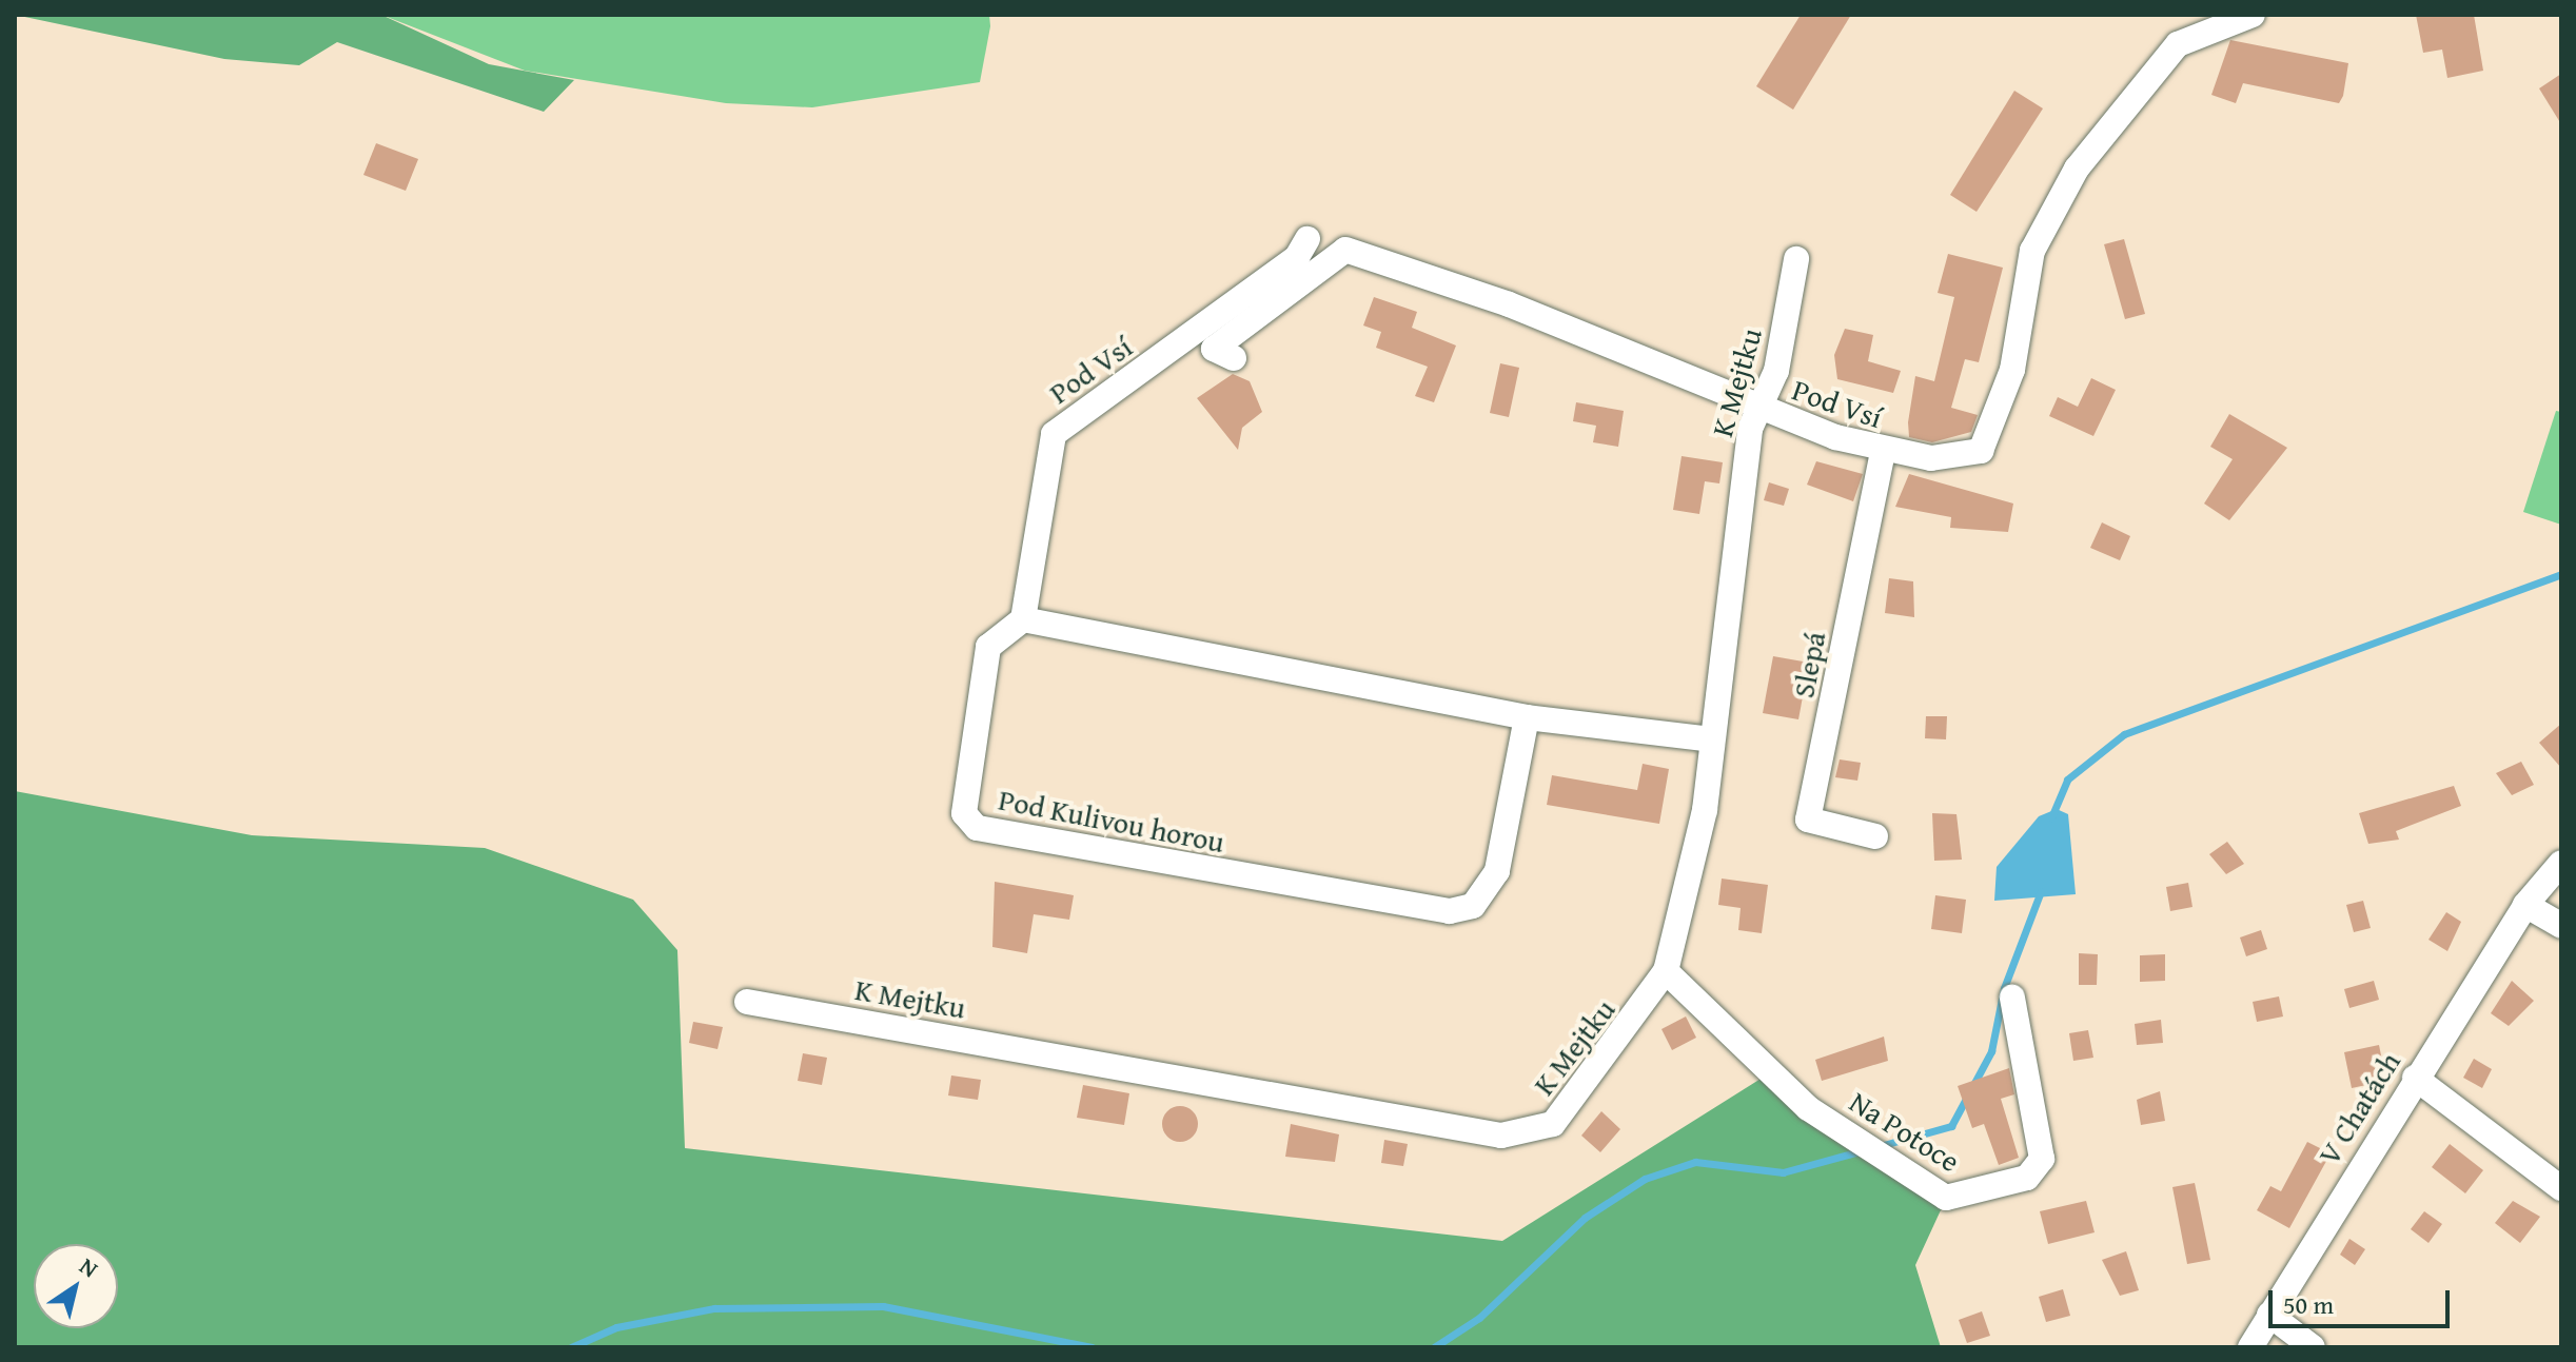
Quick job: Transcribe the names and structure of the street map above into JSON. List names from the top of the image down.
{
  "streets": {
    "street": [
      "Pod Vsí",
      "K Mejtku",
      "Slepá",
      "Pod Kulivou horou",
      "V Chatách",
      "Na Potoce"
    ]
  },
  "crossings": [
    ["Pod Vsí", "K Mejtku"],
    ["Pod Vsí", "Slepá"],
    ["Pod Vsí", "Pod Kulivou horou"],
    ["K Mejtku", "Na Potoce"]
  ],
  "scale_bar": "50 m",
  "north": "top right"
}
